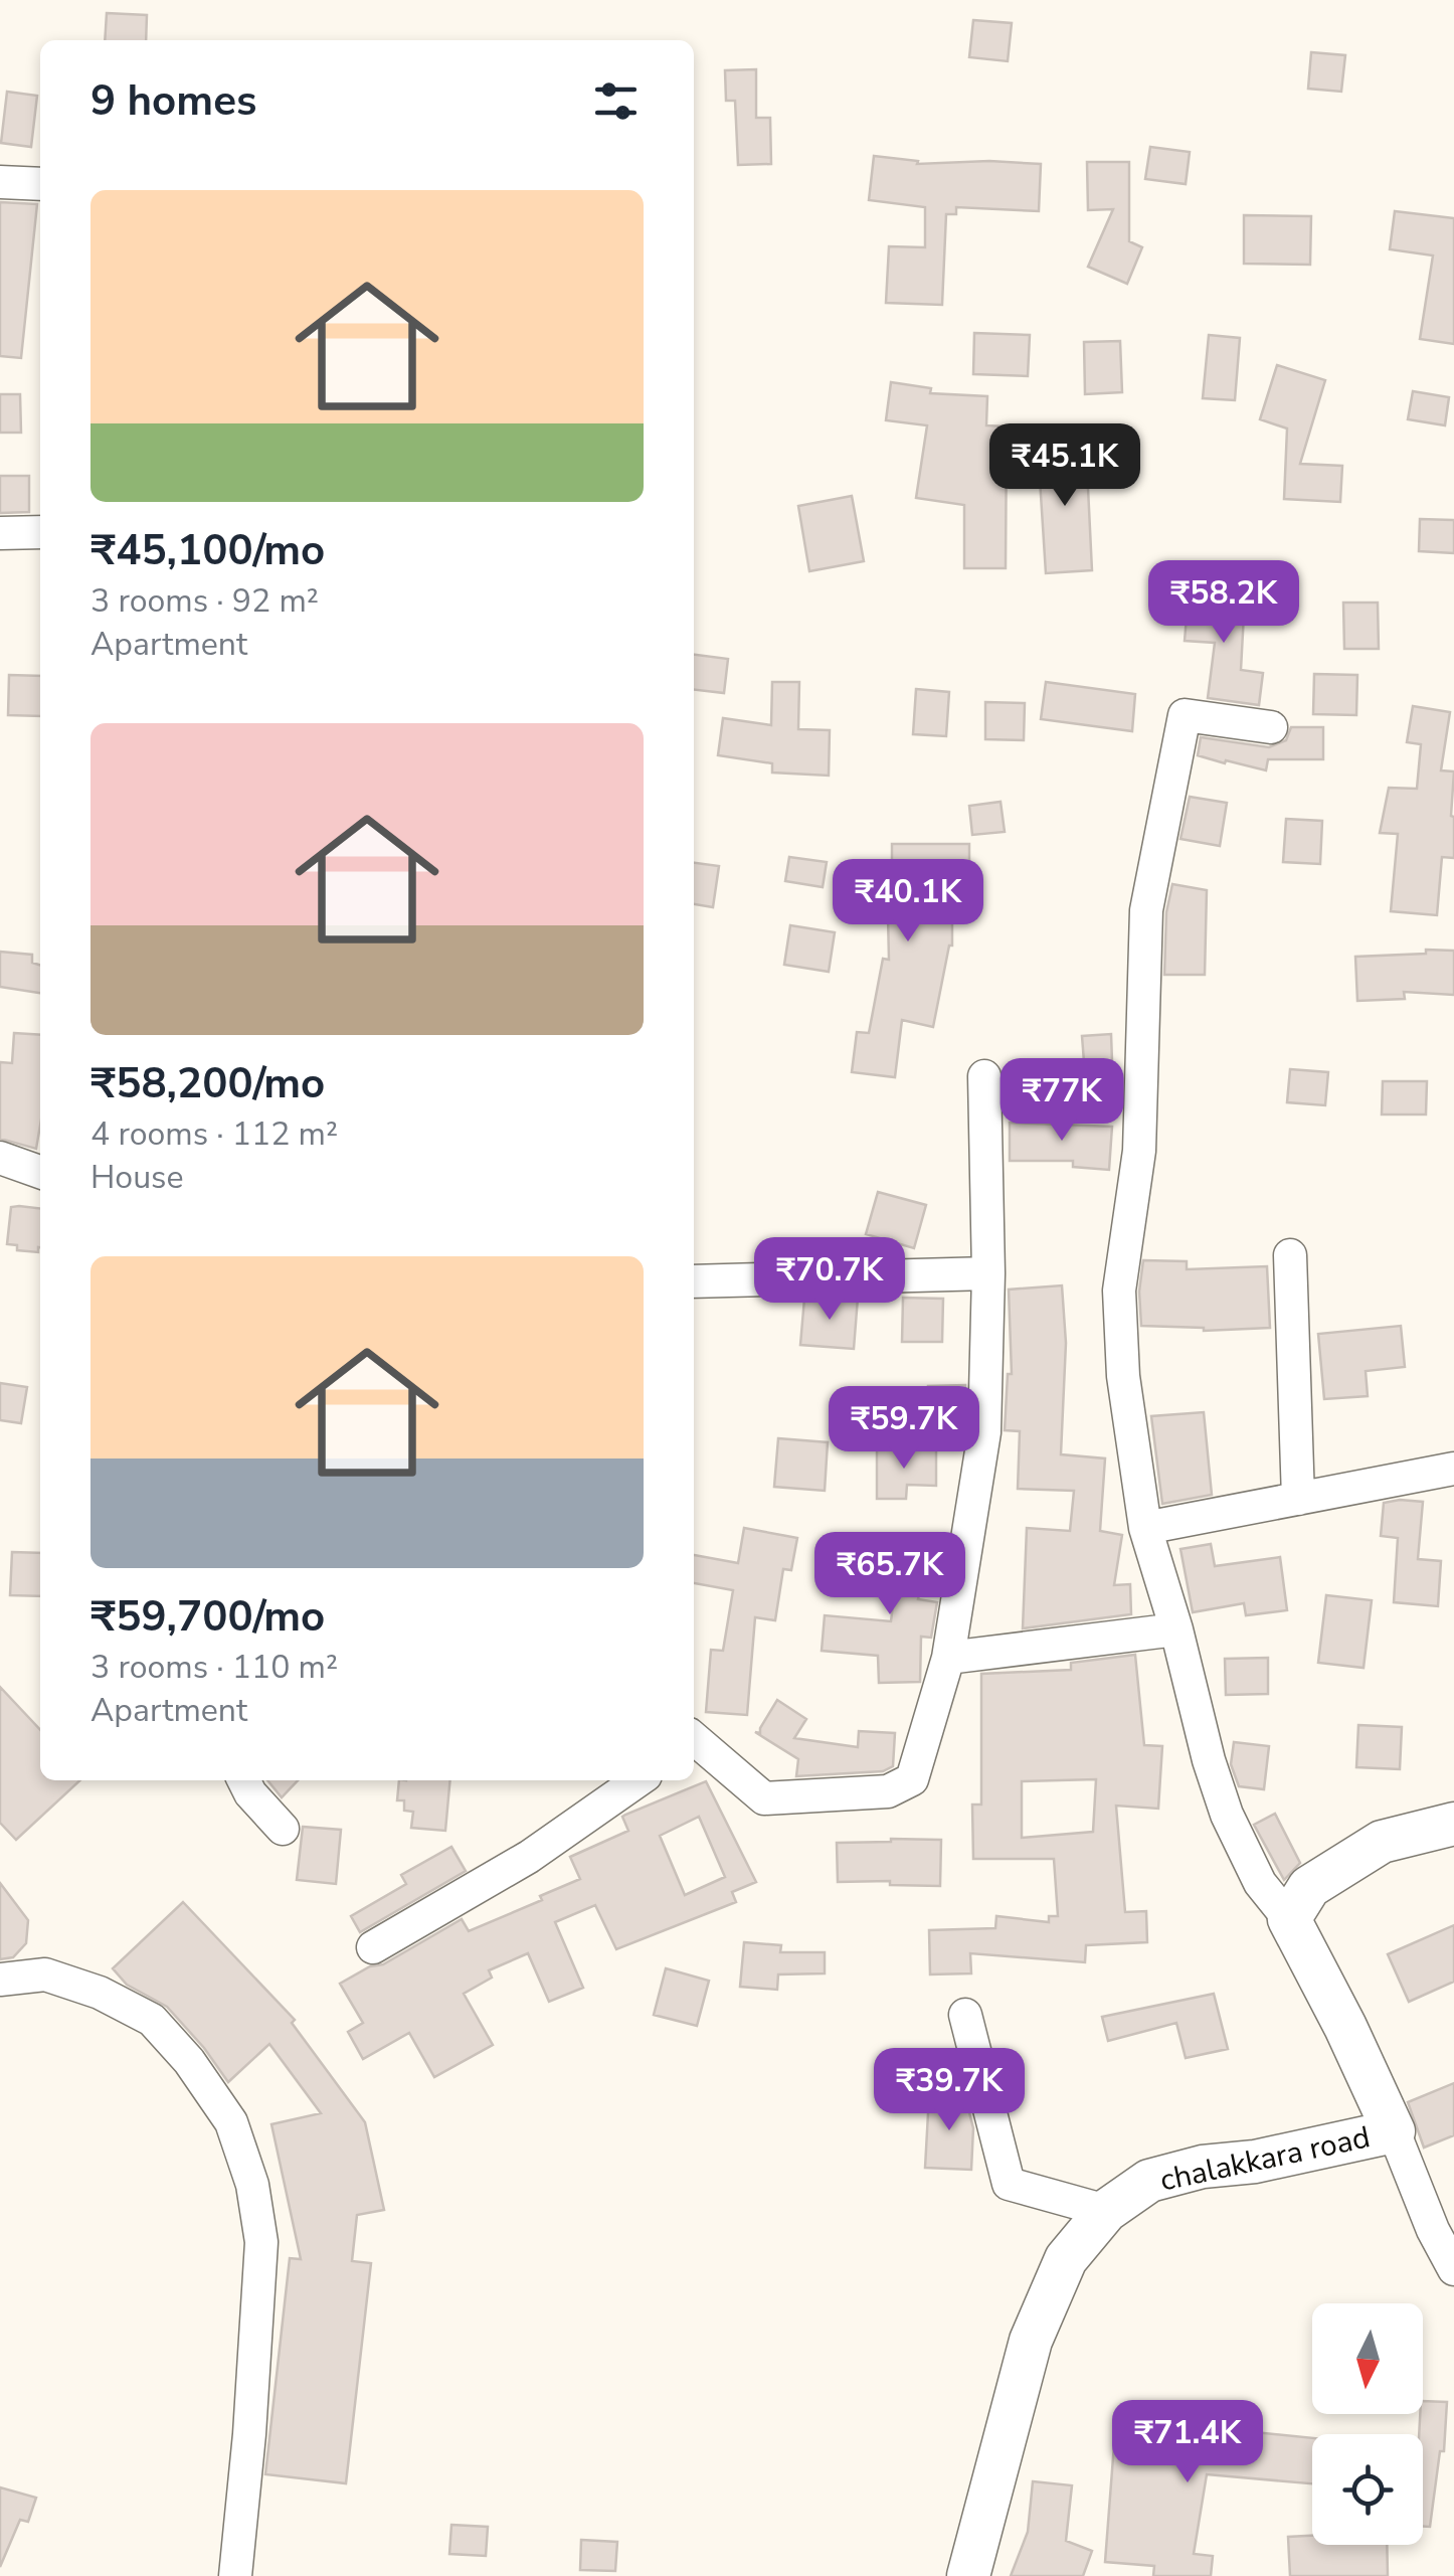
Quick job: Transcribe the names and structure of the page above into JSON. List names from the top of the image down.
{
  "streets": {
    "main road": ["chalakkara road"]
  },
  "north": "bottom",
  "page": {
    "heading": "9 homes",
    "list": [
      {
        "name": "₹45,100/mo",
        "note": "3 rooms · 92 m² · Apartment"
      },
      {
        "name": "₹58,200/mo",
        "note": "4 rooms · 112 m² · House"
      },
      {
        "name": "₹59,700/mo",
        "note": "3 rooms · 110 m² · Apartment"
      }
    ],
    "price": [
      "₹45.1K",
      "₹58.2K",
      "₹40.1K",
      "₹77K",
      "₹70.7K",
      "₹59.7K",
      "₹65.7K",
      "₹39.7K",
      "₹71.4K"
    ]
  }
}
